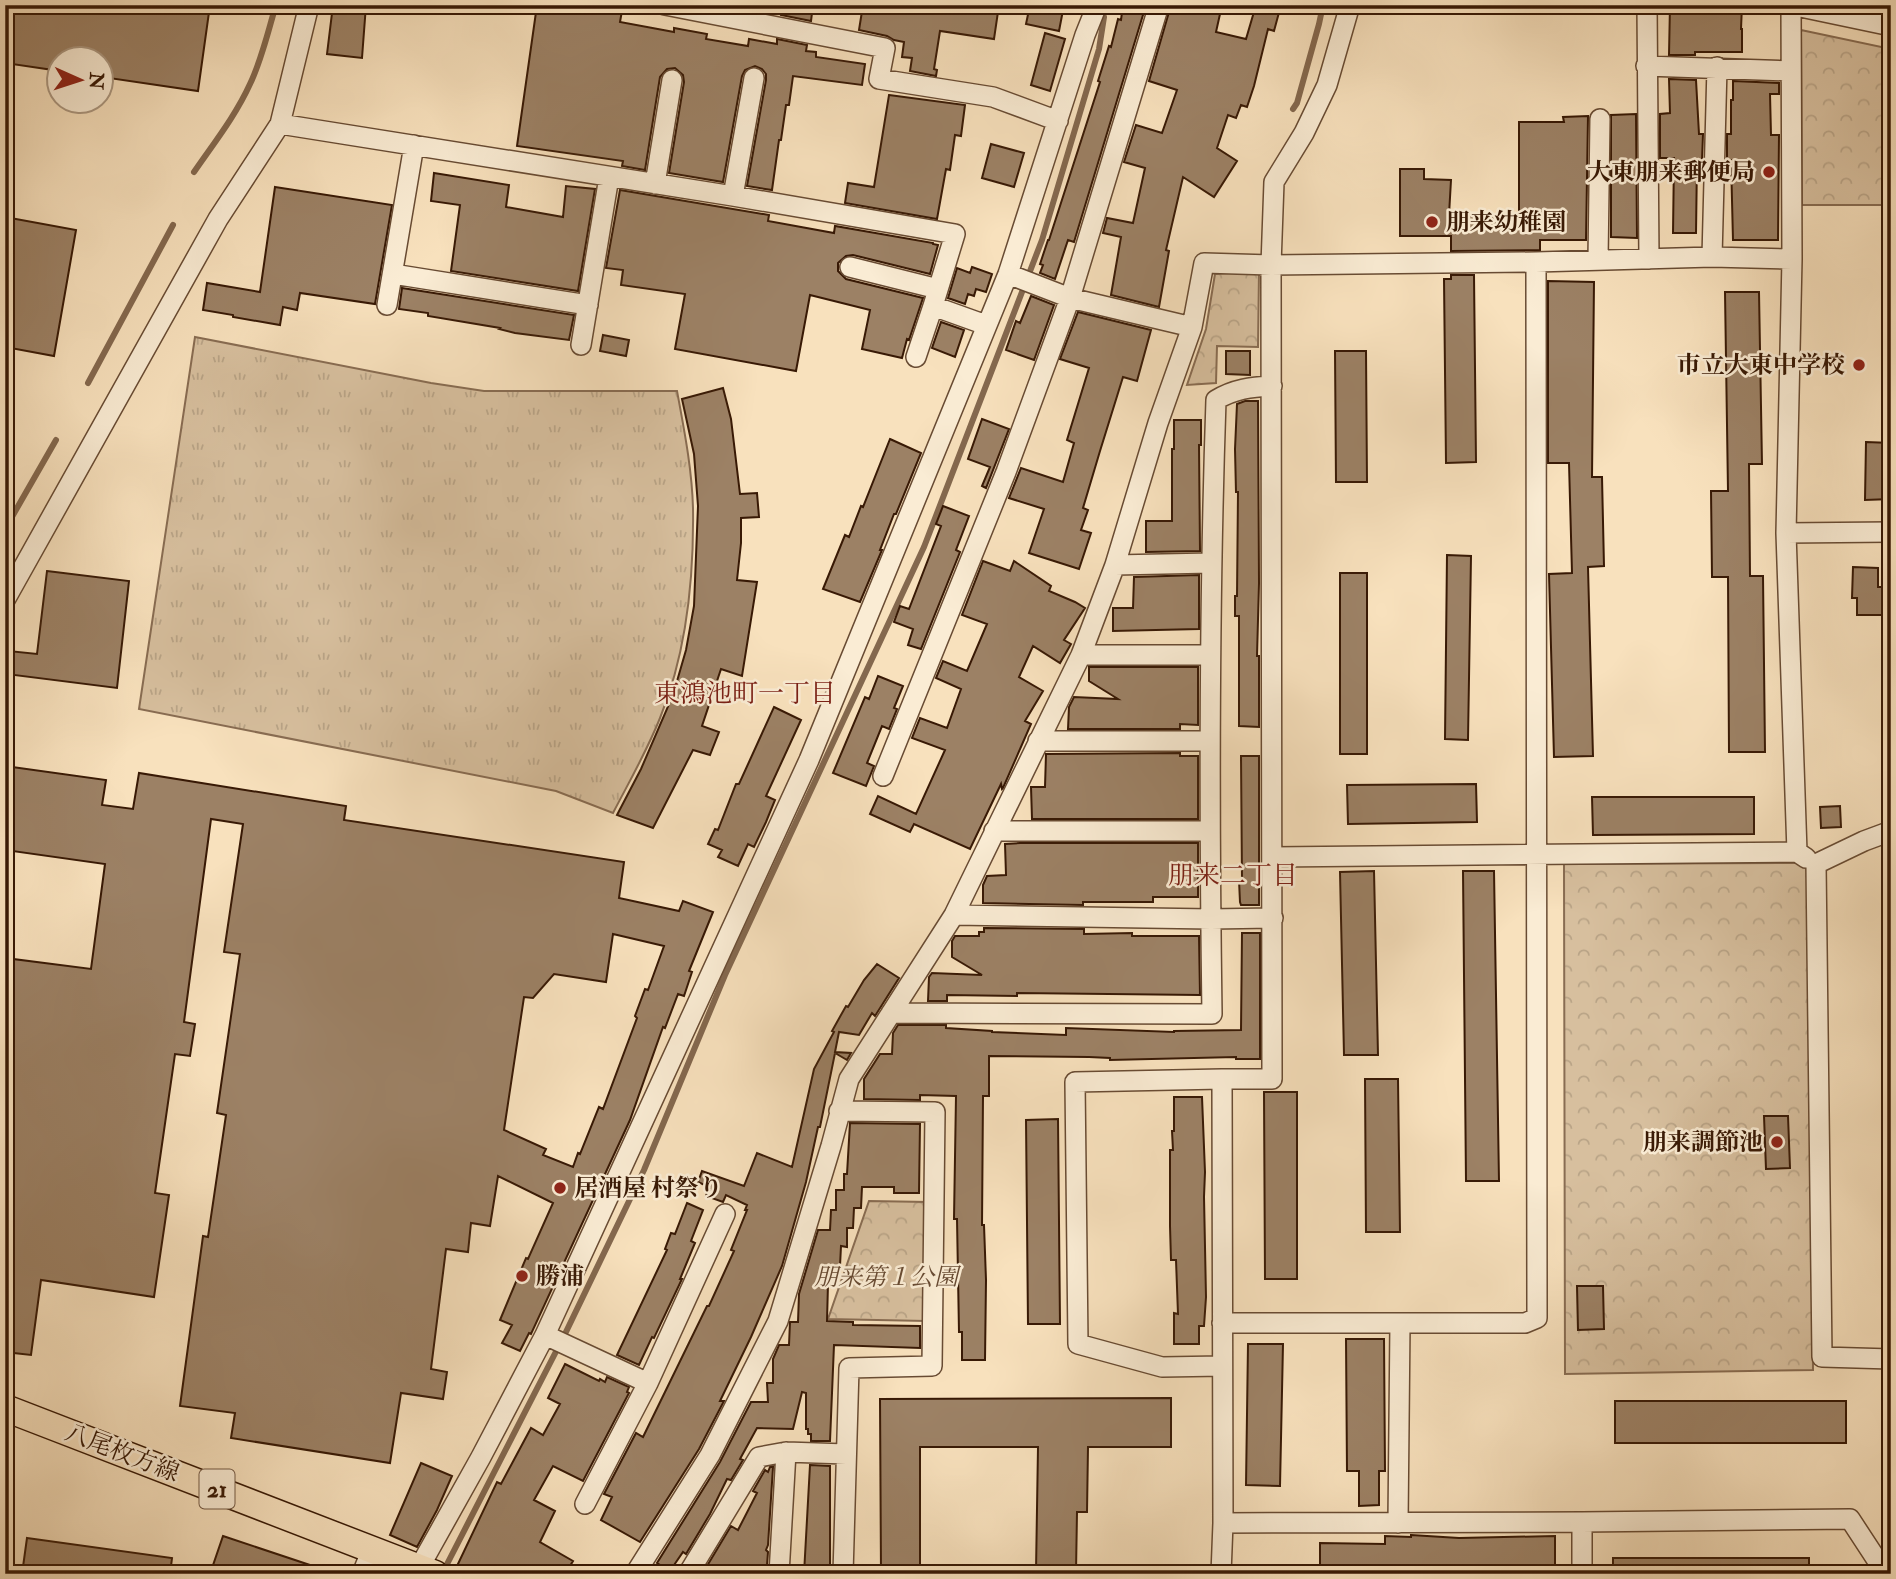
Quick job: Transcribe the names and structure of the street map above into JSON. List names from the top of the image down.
{
  "streets": {
    "main road": ["八尾枚方線", "21"]
  },
  "districts": ["東鴻池町一丁目", "朋来二丁目"],
  "parks": ["朋来第１公園"],
  "places": [
    "大東朋来郵便局",
    "朋来幼稚園",
    "市立大東中学校",
    "朋来調節池",
    "居酒屋 村祭り",
    "勝浦"
  ],
  "north": "right"
}
